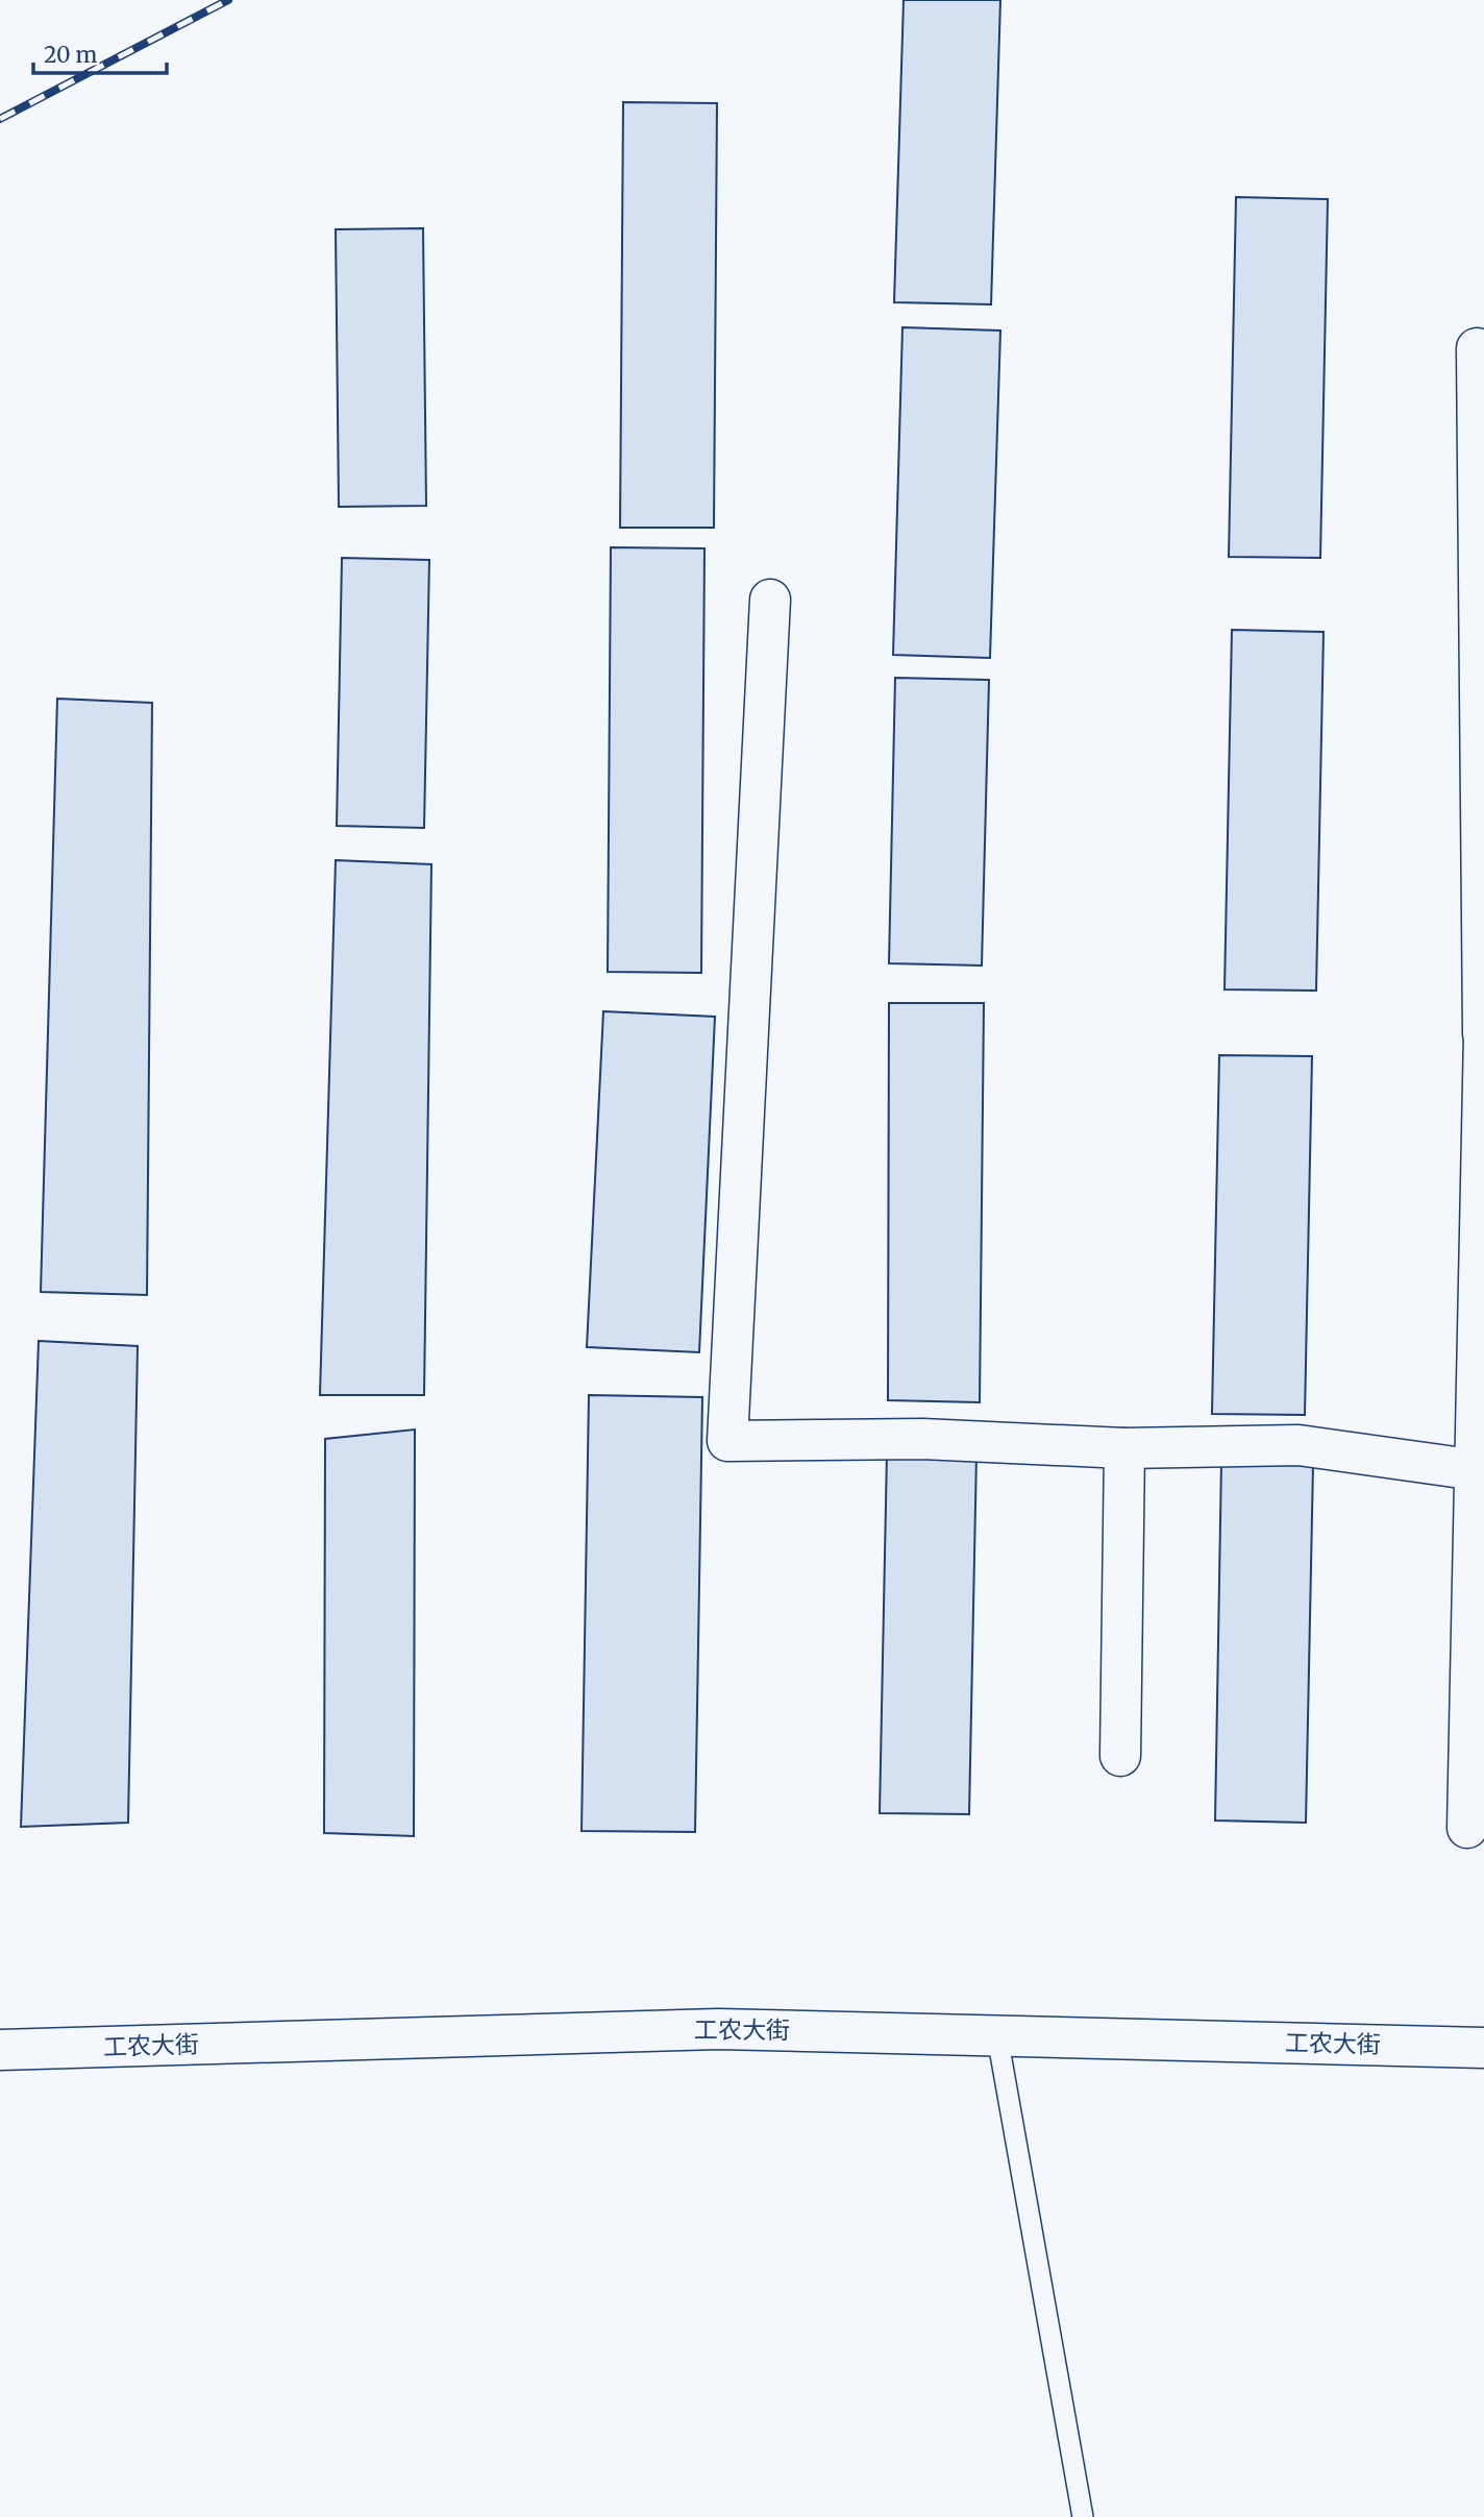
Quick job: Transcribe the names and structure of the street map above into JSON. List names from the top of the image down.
{
  "streets": {
    "street": ["工农大街"]
  },
  "scale_bar": "20 m"
}
